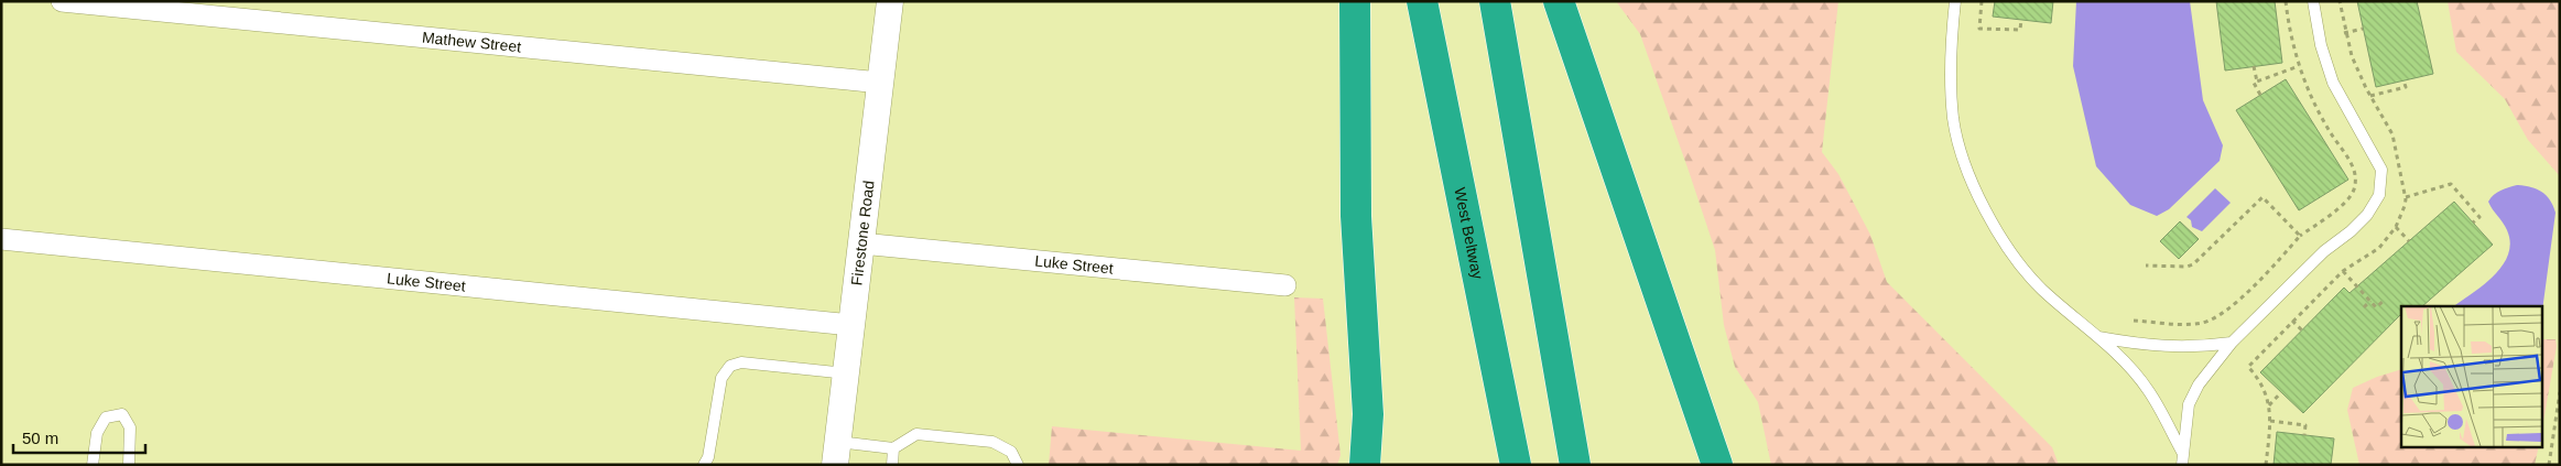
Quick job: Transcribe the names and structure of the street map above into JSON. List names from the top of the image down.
{
  "streets": {
    "highway": ["West Beltway"],
    "street": ["Mathew Street", "Firestone Road", "Luke Street"]
  },
  "crossings": [
    ["Mathew Street", "Firestone Road"],
    ["Firestone Road", "Luke Street"]
  ],
  "scale_bar": "50 m"
}
